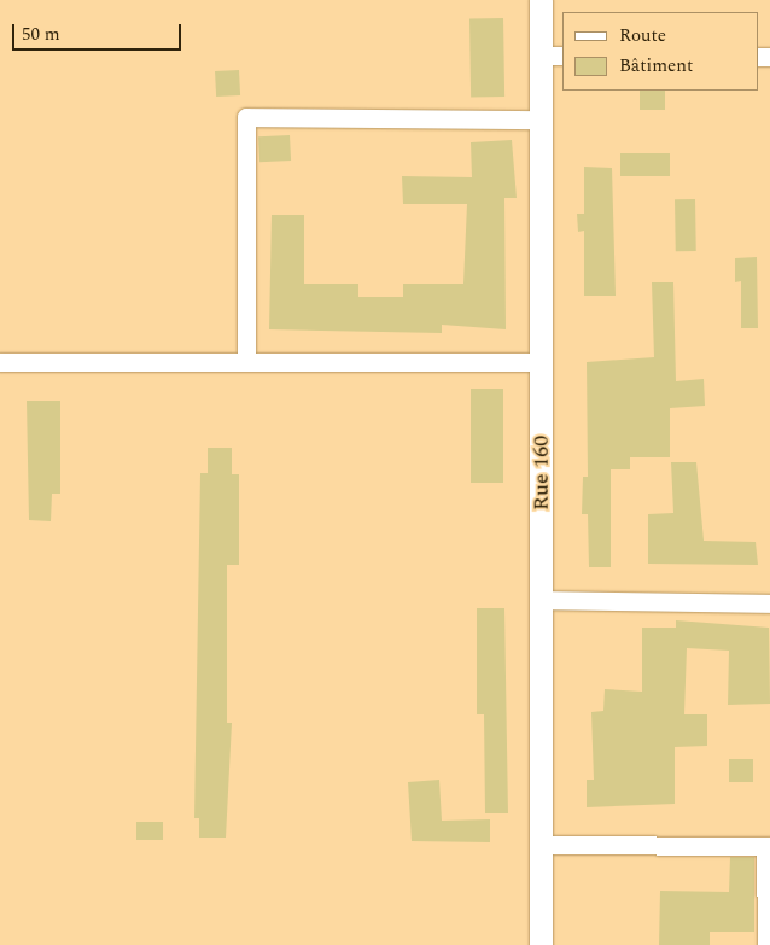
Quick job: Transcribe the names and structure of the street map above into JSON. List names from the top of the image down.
{
  "streets": {
    "street": ["Rue 160"]
  },
  "legend": ["Route", "Bâtiment"],
  "scale_bar": "50 m"
}
